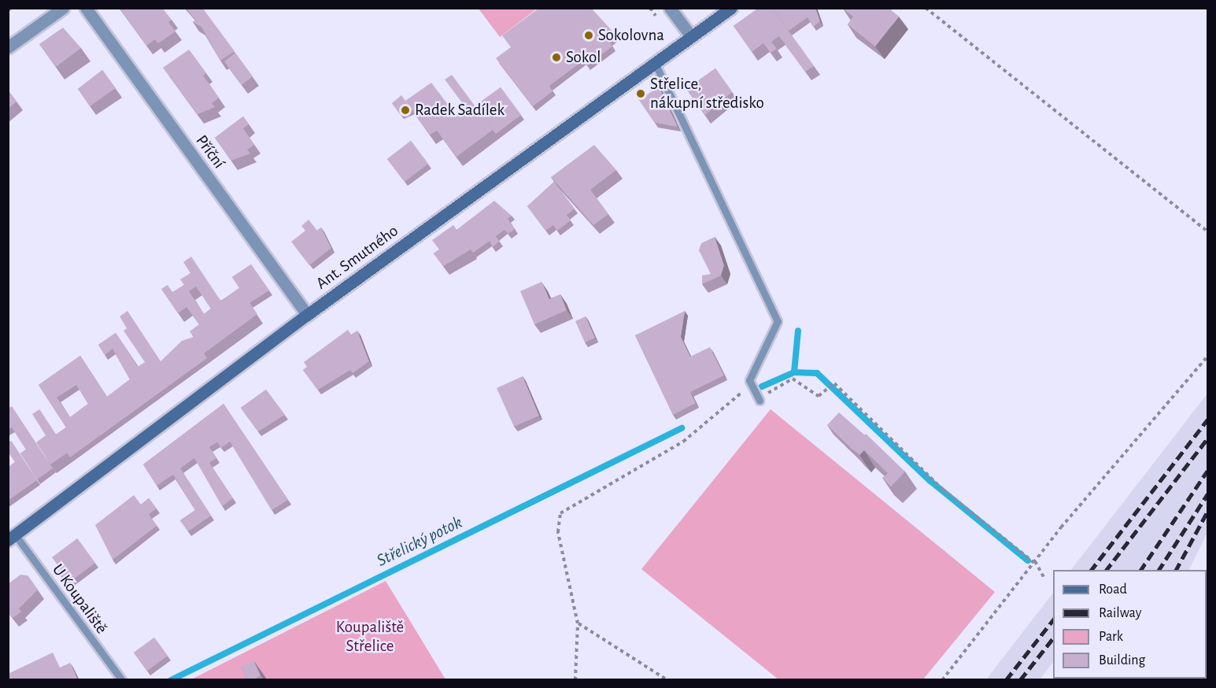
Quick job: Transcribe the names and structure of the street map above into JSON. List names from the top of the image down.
{
  "streets": {
    "street": ["Příční", "Ant. Smutného"],
    "lane": ["U Koupaliště"]
  },
  "crossings": [
    ["Příční", "Ant. Smutného"],
    ["Ant. Smutného", "U Koupaliště"]
  ],
  "water": ["Střelický potok"],
  "parks": ["Koupaliště Střelice"],
  "places": [
    "Sokolovna",
    "Sokol",
    "Střelice, nákupní středisko",
    "Radek Sadílek"
  ],
  "legend": [
    "Road",
    "Railway",
    "Park",
    "Building"
  ]
}
